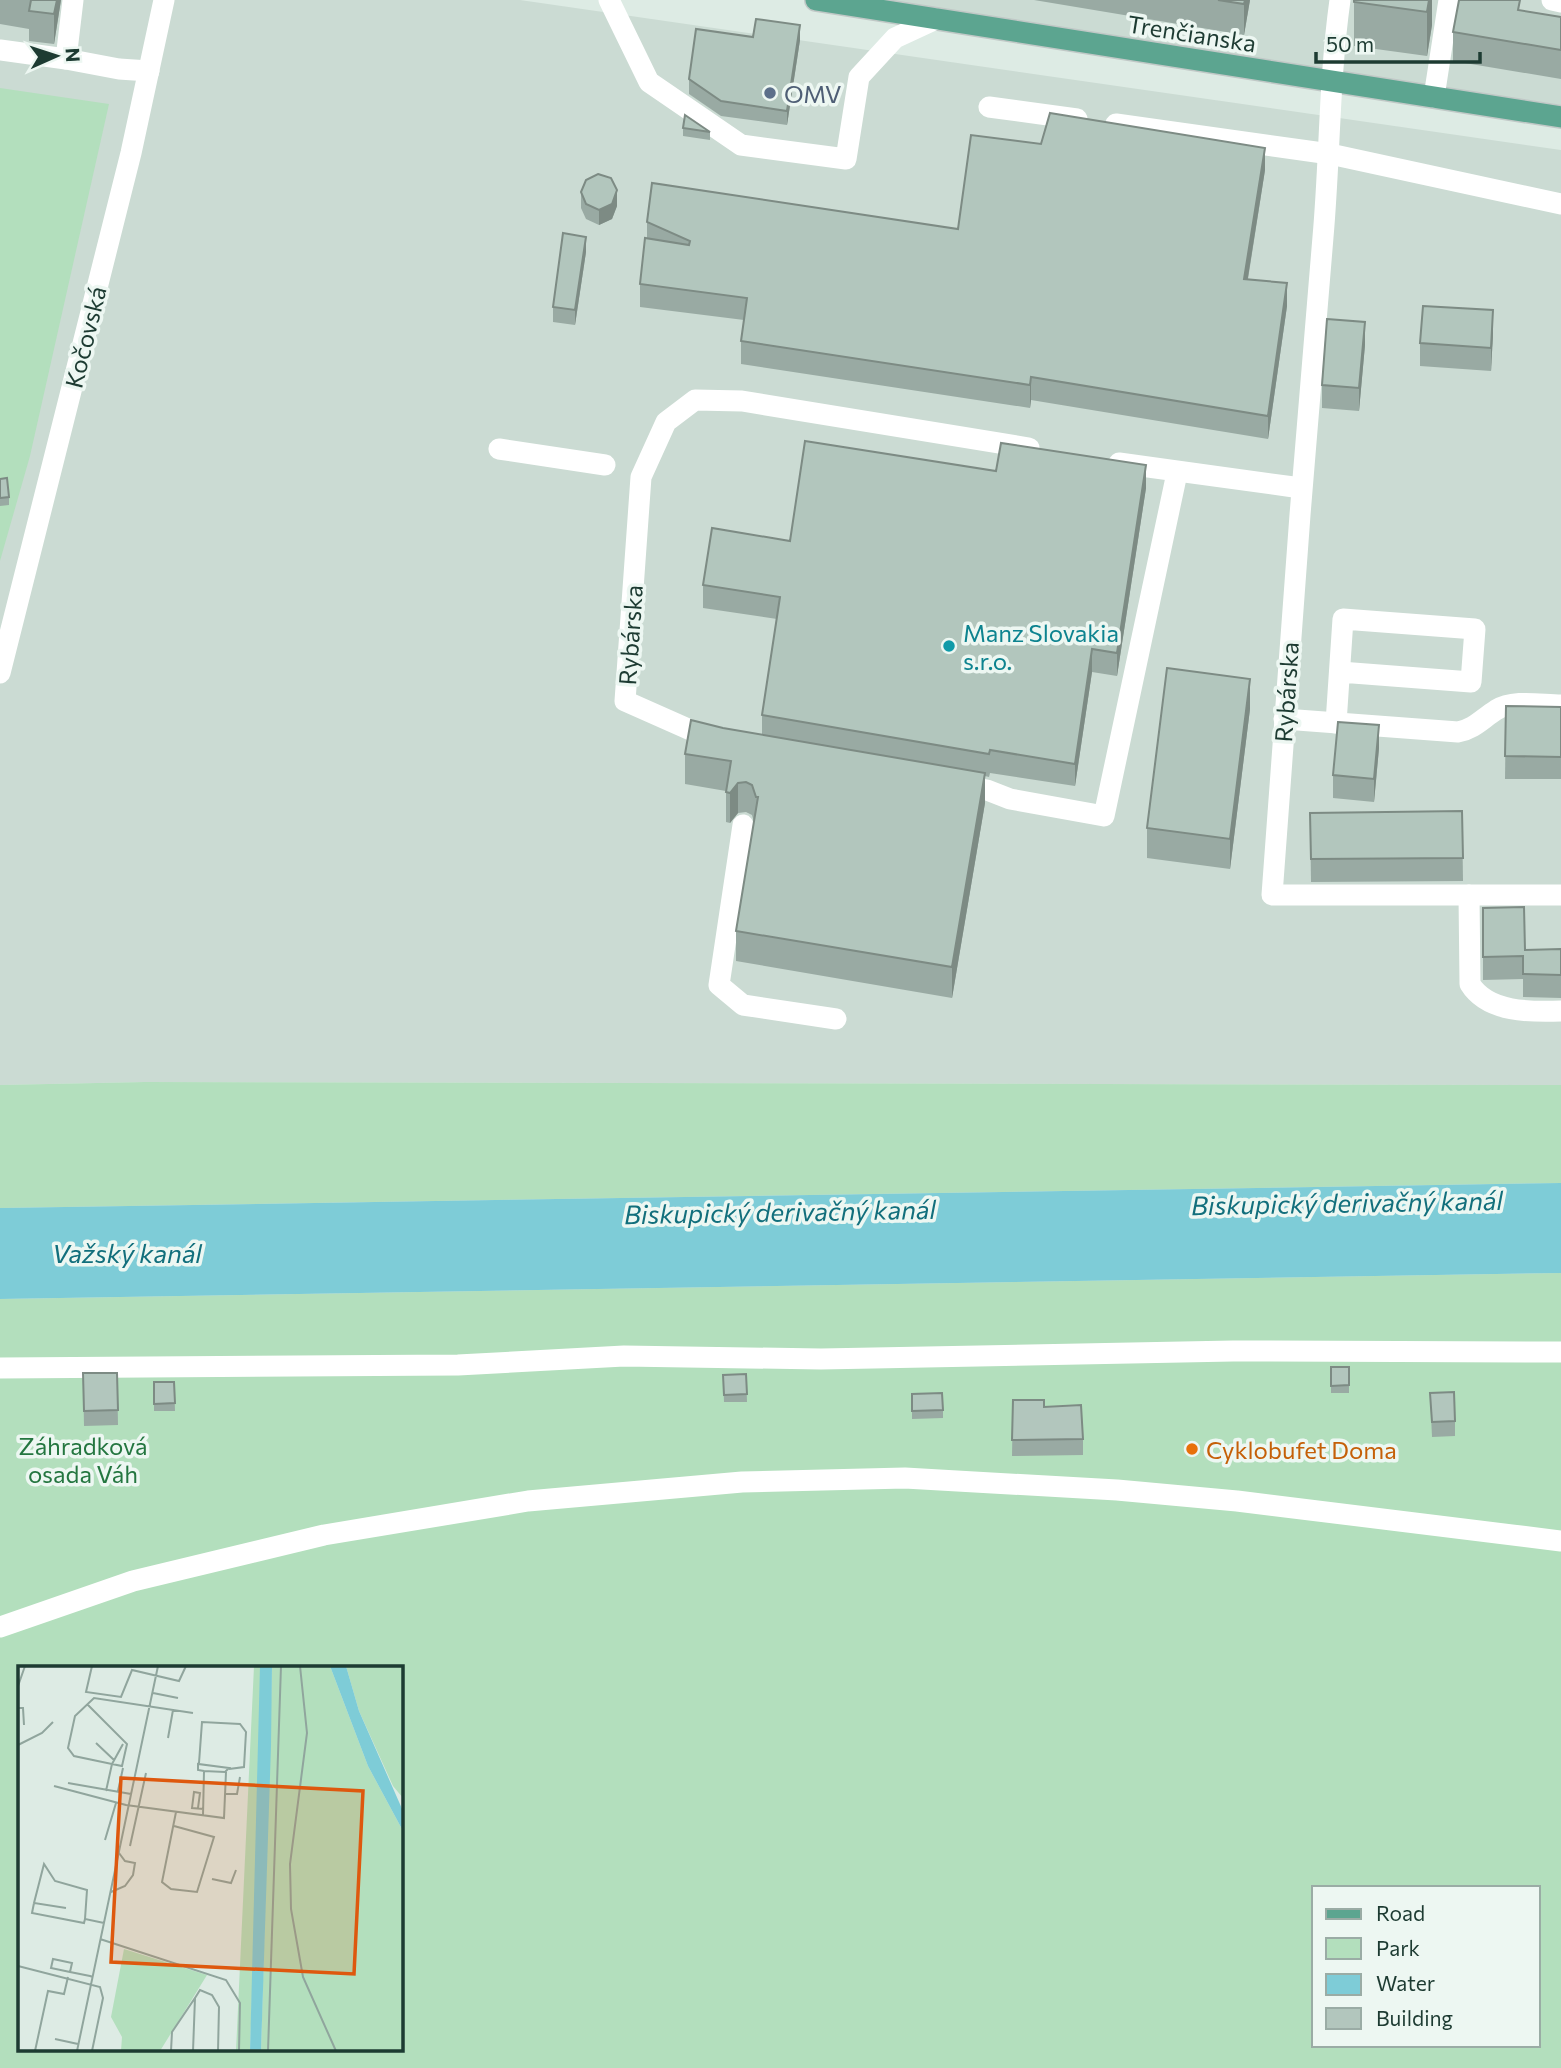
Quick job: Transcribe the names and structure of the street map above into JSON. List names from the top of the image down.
{
  "streets": {
    "main road": ["Trenčianska"],
    "street": ["Kočovská", "Rybárska"]
  },
  "crossings": [
    ["Trenčianska", "Rybárska"]
  ],
  "water": ["Biskupický derivačný kanál", "Važský kanál"],
  "parks": ["Záhradková osada Váh"],
  "places": ["OMV", "Manz Slovakia s.r.o.", "Cyklobufet Doma"],
  "legend": [
    "Road",
    "Park",
    "Water",
    "Building"
  ],
  "scale_bar": "50 m",
  "north": "right"
}
